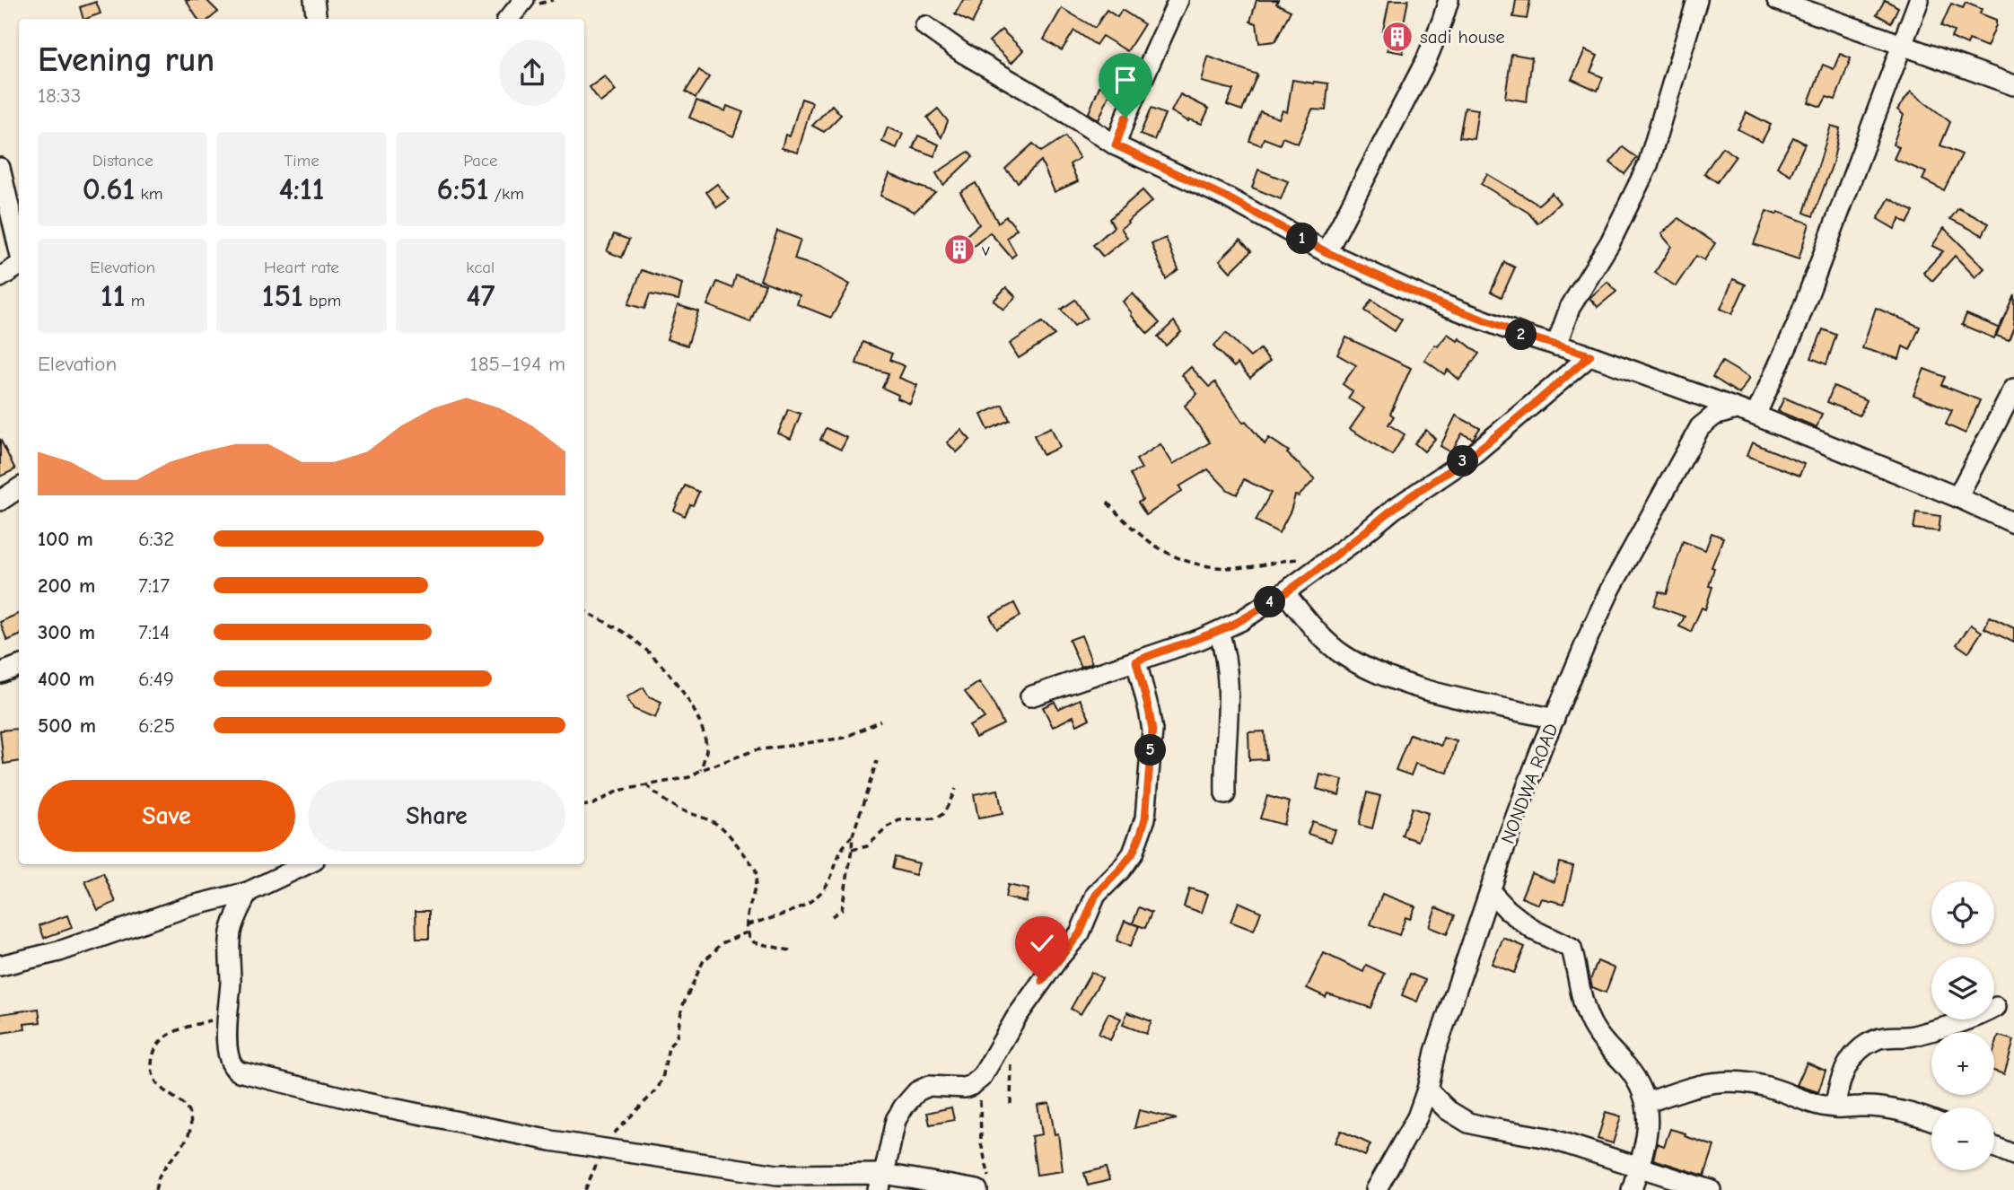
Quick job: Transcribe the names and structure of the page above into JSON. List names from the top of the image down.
{
  "streets": {
    "street": ["NONDWA ROAD"]
  },
  "places": {
    "building": ["sadi house", "v"]
  },
  "page": {
    "heading": ["Evening run", "18:33"],
    "stats": [
      ["Distance", "0.61 km"],
      ["Time", "4:11"],
      ["Pace", "6:51 /km"],
      ["Elevation", "11 m"],
      ["Heart rate", "151 bpm"],
      ["kcal", "47"]
    ],
    "pins": [
      "1",
      "2",
      "3",
      "4",
      "5"
    ],
    "chart": ["Elevation", "185–194 m"],
    "list": [
      {
        "name": "100 m",
        "note": "6:32"
      },
      {
        "name": "200 m",
        "note": "7:17"
      },
      {
        "name": "300 m",
        "note": "7:14"
      },
      {
        "name": "400 m",
        "note": "6:49"
      },
      {
        "name": "500 m",
        "note": "6:25"
      }
    ],
    "buttons": ["Save", "Share"],
    "map_buttons": ["+", "−"]
  }
}
